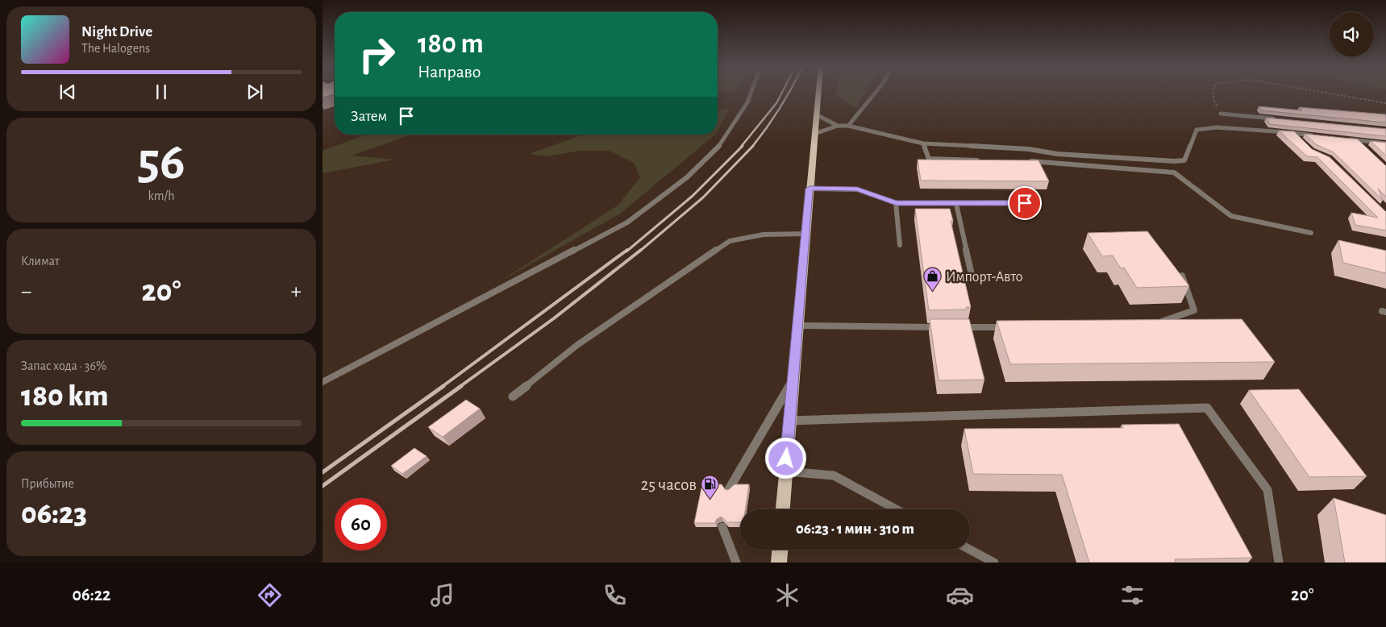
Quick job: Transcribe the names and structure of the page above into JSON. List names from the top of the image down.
{
  "places": {
    "shop": ["Импорт-Авто"],
    "fuel station": ["25 часов"]
  },
  "page": {
    "turn": ["180 m", "Направо"],
    "song": ["Night Drive", "The Halogens"],
    "then": "Затем",
    "tile": [
      ["56", "km/h"],
      "Климат",
      ["Запас хода · 36%", "180 km"],
      ["Прибытие", "06:23"]
    ],
    "heat": ["−", "20°", "+"],
    "limit": "60",
    "trip": "06:23 · 1 мин · 310 m",
    "tabs": ["06:22", "20°"]
  }
}
